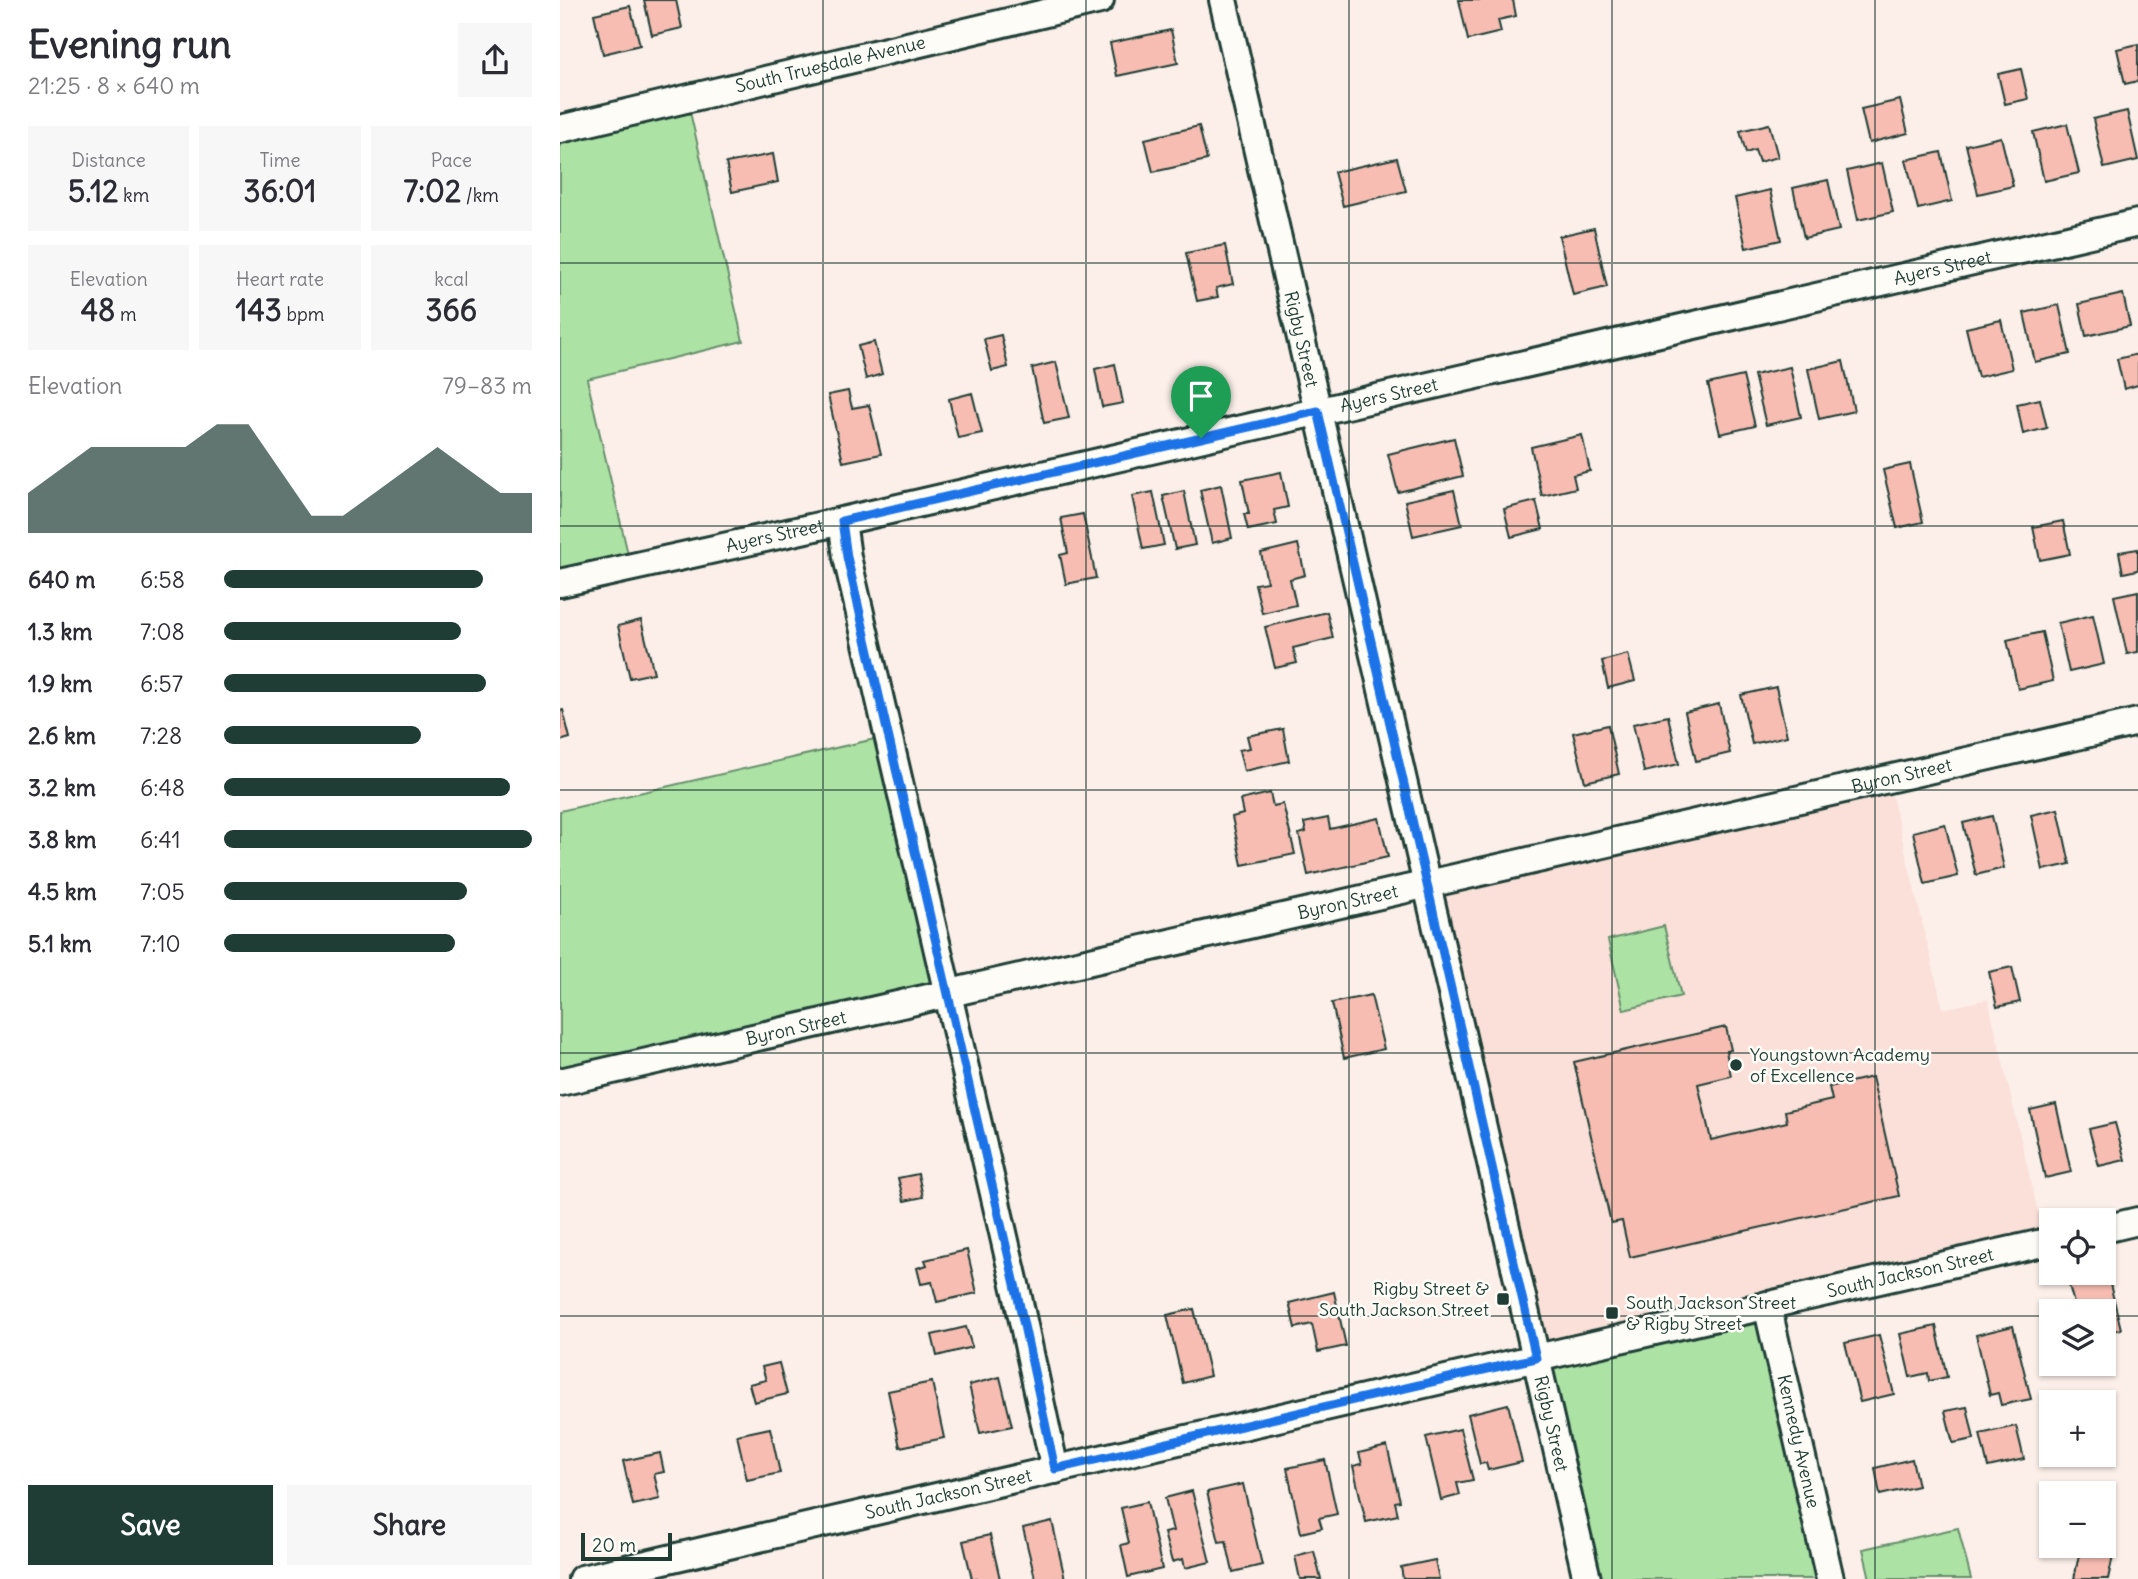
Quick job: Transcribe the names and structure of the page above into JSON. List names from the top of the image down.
{
  "streets": {
    "street": [
      "South Truesdale Avenue",
      "Ayers Street",
      "Rigby Street",
      "Byron Street",
      "South Jackson Street",
      "Kennedy Avenue"
    ]
  },
  "crossings": [
    ["Ayers Street", "Rigby Street"],
    ["Rigby Street", "Byron Street"],
    ["Rigby Street", "South Jackson Street"],
    ["South Jackson Street", "Kennedy Avenue"]
  ],
  "places": {
    "other": ["Youngstown Academy of Excellence"],
    "transit": ["Rigby Street & South Jackson Street", "South Jackson Street & Rigby Street"]
  },
  "scale_bar": "20 m",
  "page": {
    "heading": ["Evening run", "21:25 · 8 × 640 m"],
    "stats": [
      ["Distance", "5.12 km"],
      ["Time", "36:01"],
      ["Pace", "7:02 /km"],
      ["Elevation", "48 m"],
      ["Heart rate", "143 bpm"],
      ["kcal", "366"]
    ],
    "chart": ["Elevation", "79–83 m"],
    "list": [
      {
        "name": "640 m",
        "note": "6:58"
      },
      {
        "name": "1.3 km",
        "note": "7:08"
      },
      {
        "name": "1.9 km",
        "note": "6:57"
      },
      {
        "name": "2.6 km",
        "note": "7:28"
      },
      {
        "name": "3.2 km",
        "note": "6:48"
      },
      {
        "name": "3.8 km",
        "note": "6:41"
      },
      {
        "name": "4.5 km",
        "note": "7:05"
      },
      {
        "name": "5.1 km",
        "note": "7:10"
      }
    ],
    "map_buttons": ["+", "−"],
    "buttons": ["Save", "Share"],
    "scale": "20 m"
  }
}
